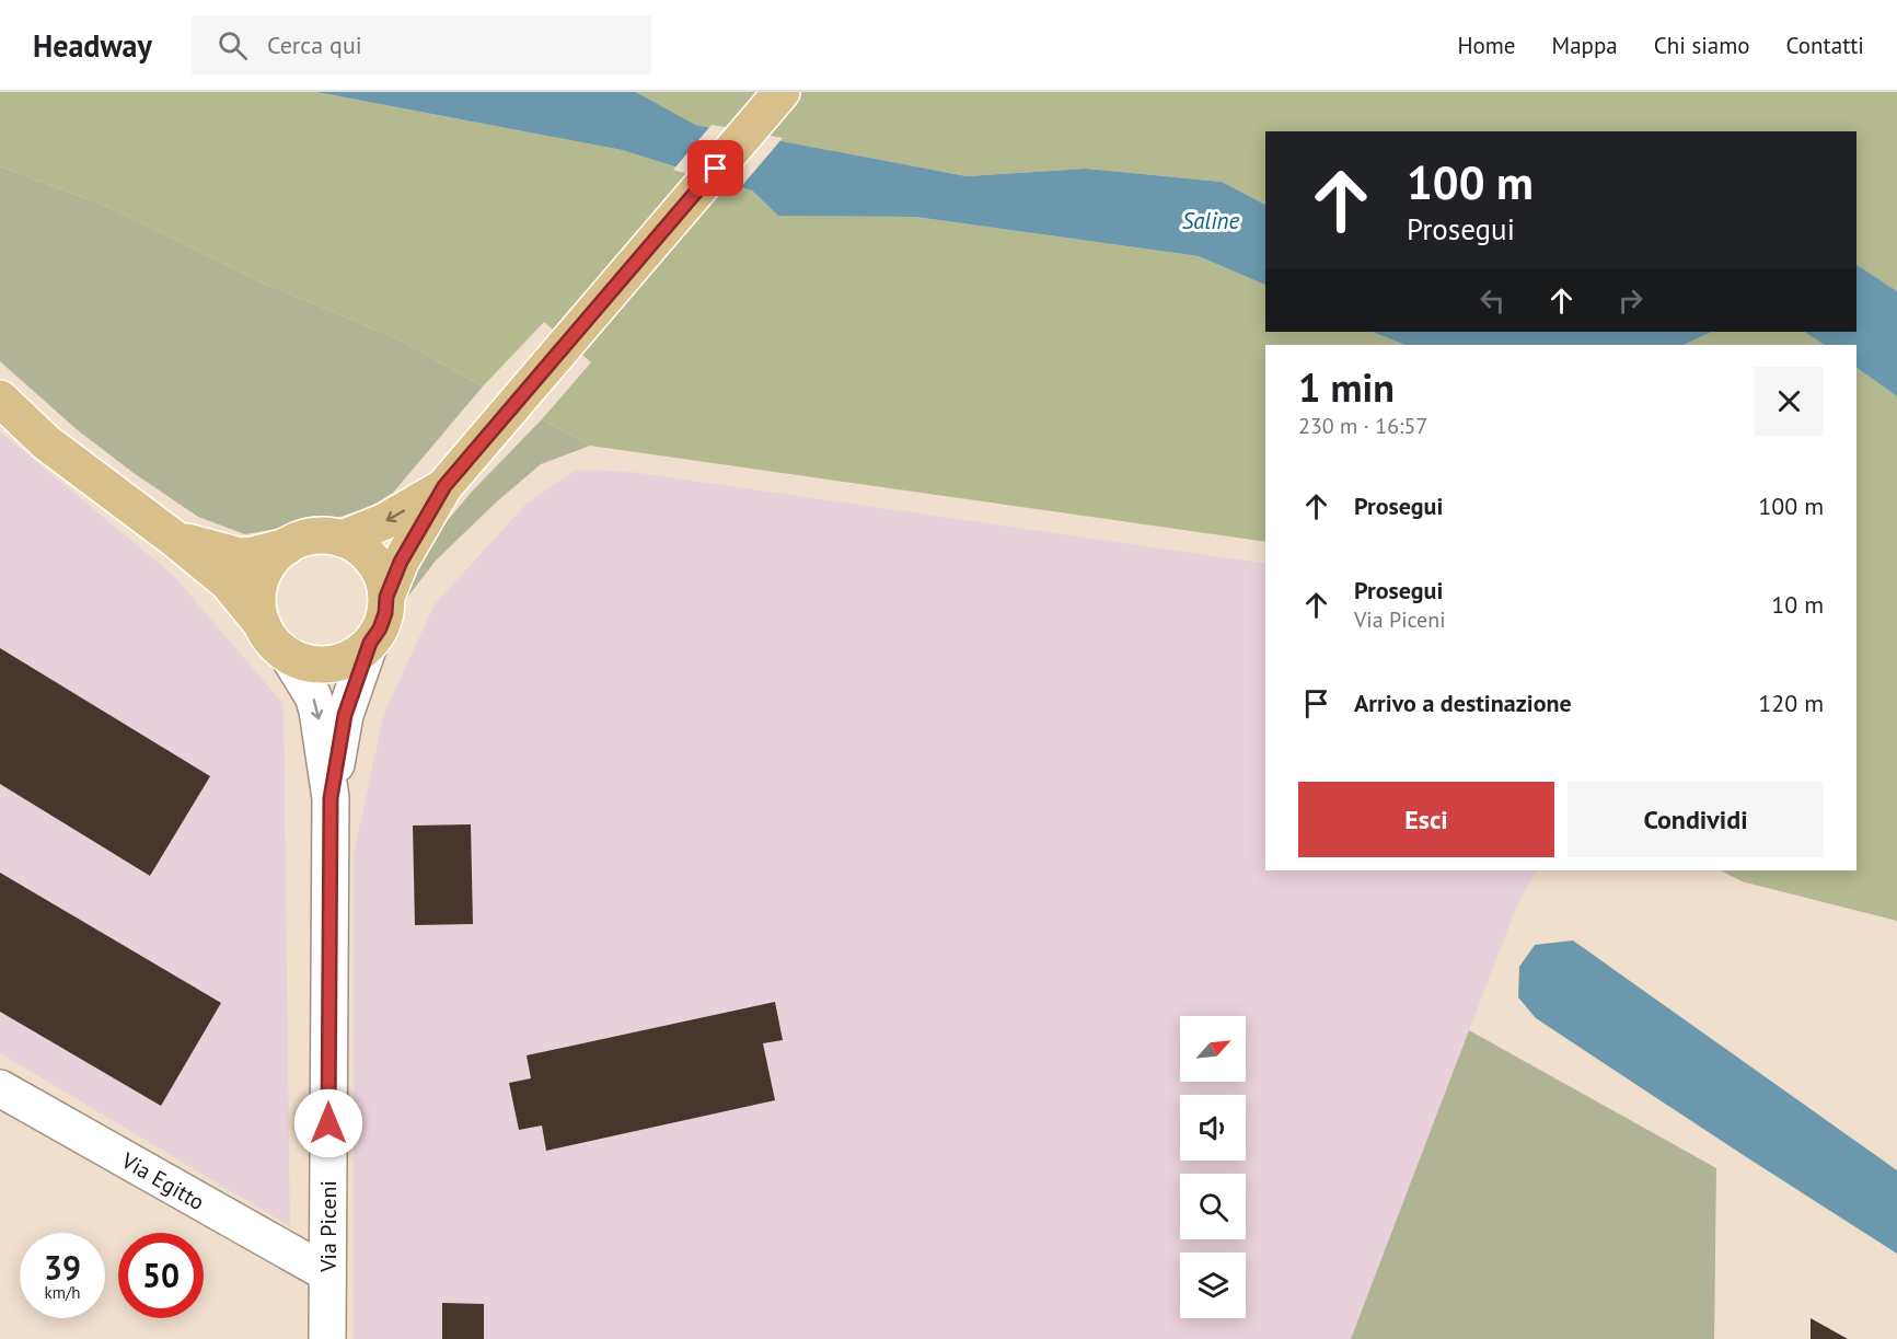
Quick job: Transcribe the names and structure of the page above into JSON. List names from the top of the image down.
{
  "streets": {
    "main road": ["Via Egitto", "Via Piceni"]
  },
  "crossings": [
    ["Via Egitto", "Via Piceni"]
  ],
  "water": ["Saline"],
  "north": "top right",
  "page": {
    "header": "Headway",
    "search": "Cerca qui",
    "nav": [
      "Home",
      "Mappa",
      "Chi siamo",
      "Contatti"
    ],
    "turn": ["100 m", "Prosegui"],
    "heading": ["1 min", "230 m · 16:57"],
    "list": [
      {
        "name": "Prosegui",
        "value": "100 m"
      },
      {
        "name": "Prosegui",
        "note": "Via Piceni",
        "value": "10 m"
      },
      {
        "name": "Arrivo a destinazione",
        "value": "120 m"
      }
    ],
    "buttons": ["Esci", "Condividi"],
    "speed": "39 km/h",
    "limit": "50"
  }
}
